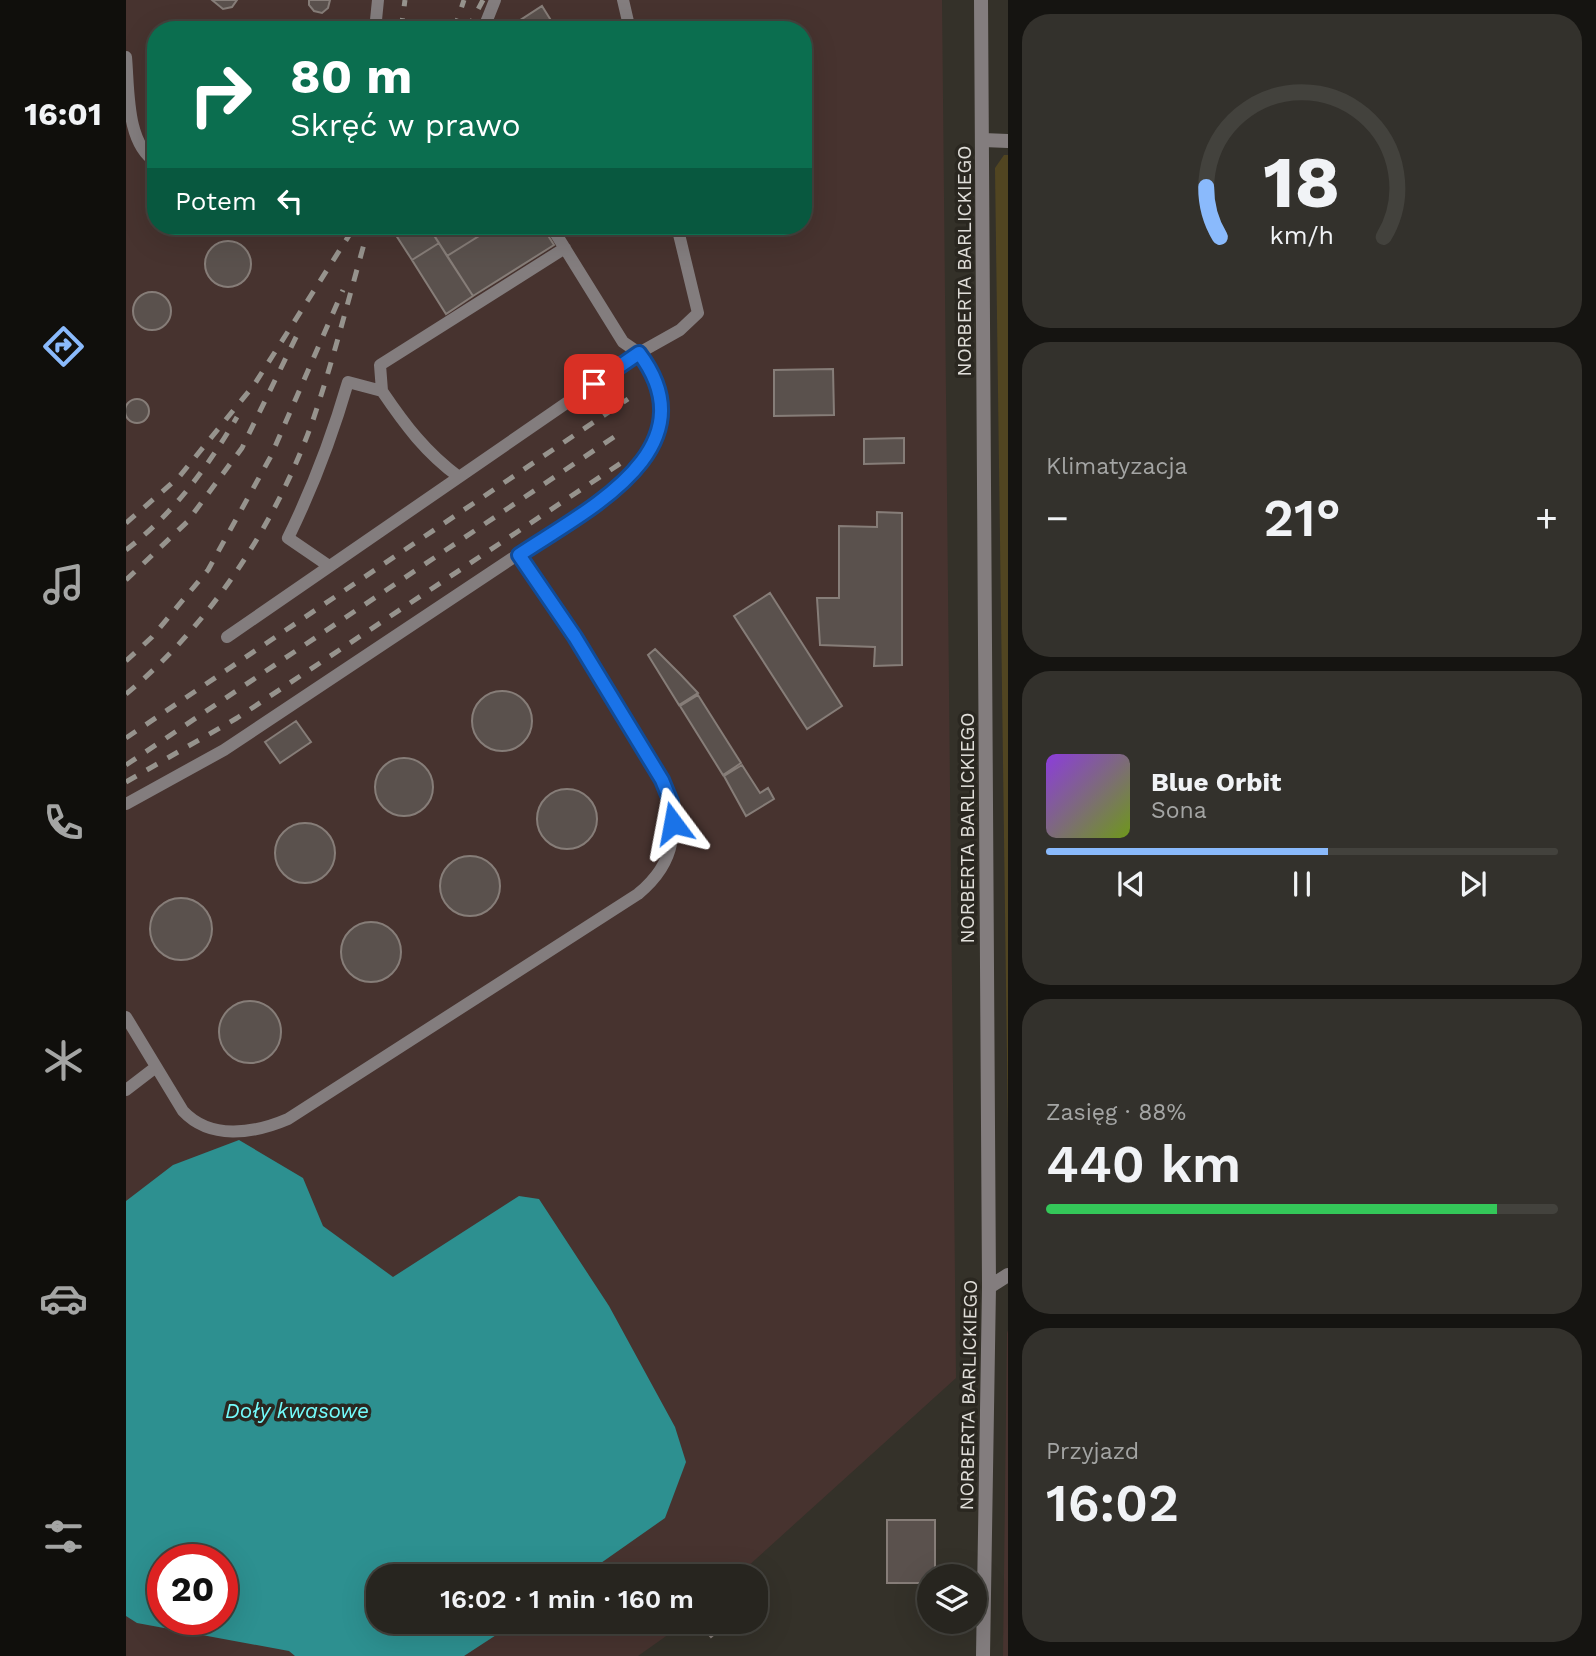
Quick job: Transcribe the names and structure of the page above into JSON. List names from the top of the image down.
{
  "streets": {
    "street": ["NORBERTA BARLICKIEGO"]
  },
  "water": ["Doły kwasowe"],
  "page": {
    "tabs": "16:01",
    "turn": ["80 m", "Skręć w prawo"],
    "then": "Potem",
    "tile": [
      "Klimatyzacja",
      ["Zasięg · 88%", "440 km"],
      ["Przyjazd", "16:02"]
    ],
    "heat": ["−", "21°", "+"],
    "song": ["Blue Orbit", "Sona"],
    "limit": "20",
    "trip": "16:02 · 1 min · 160 m",
    "gauge": ["18", "km/h"]
  }
}
